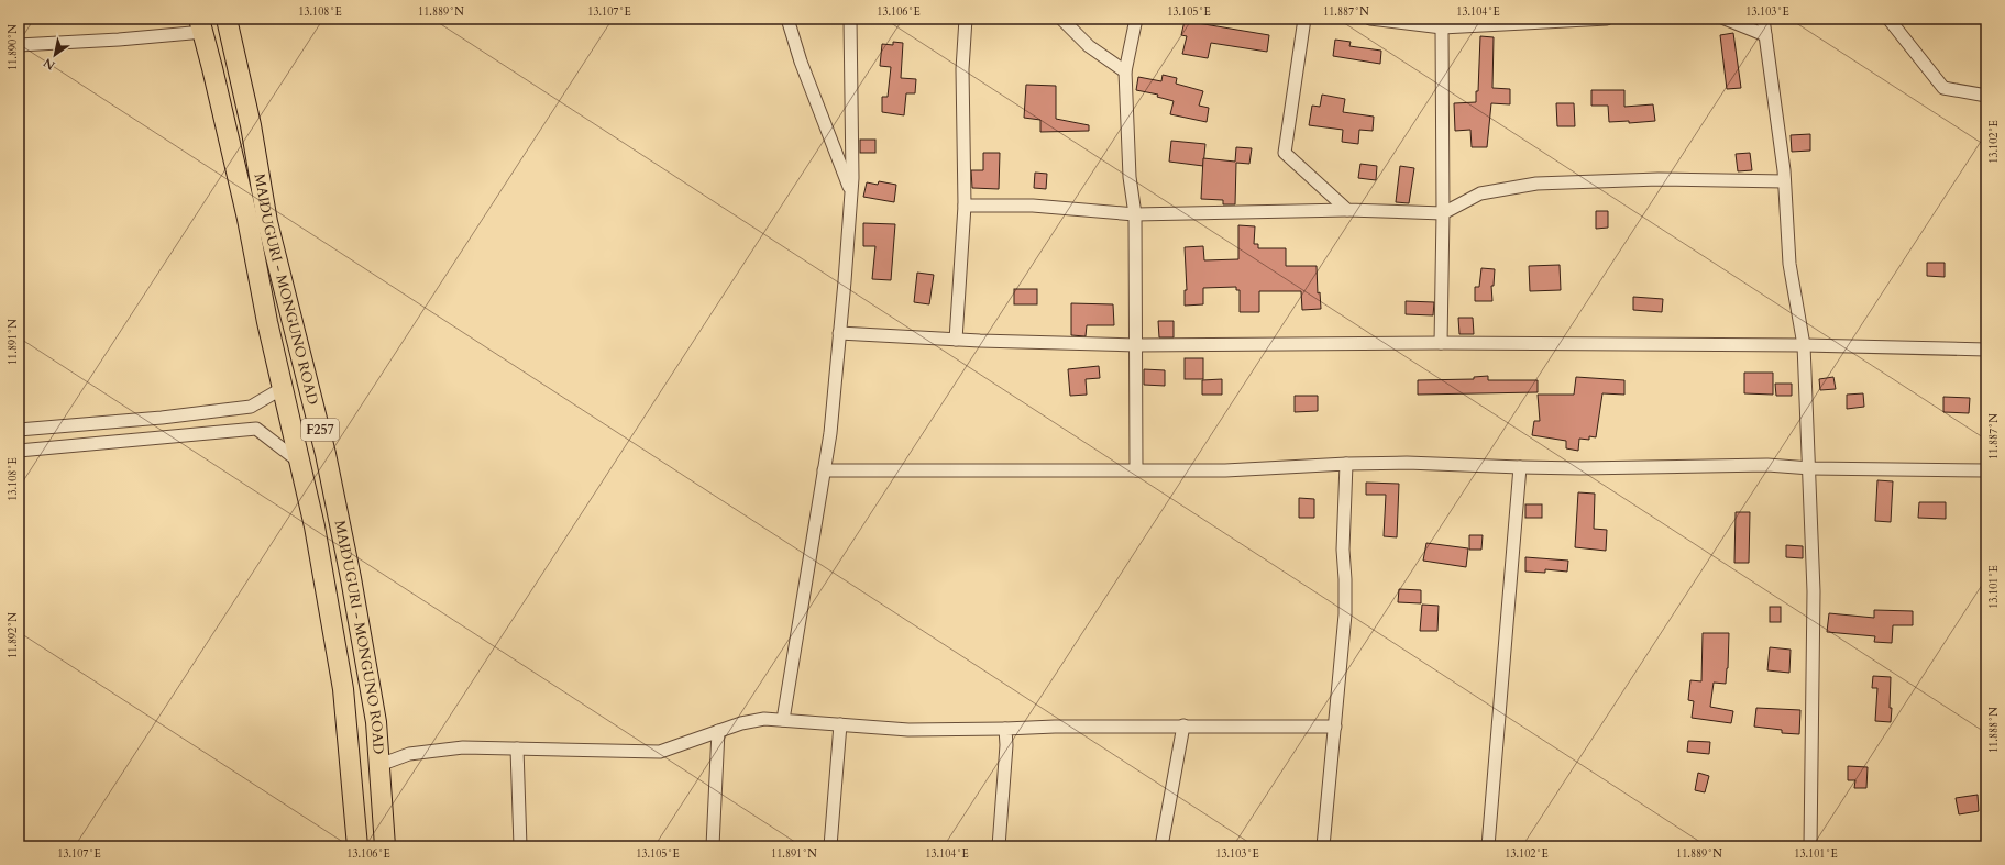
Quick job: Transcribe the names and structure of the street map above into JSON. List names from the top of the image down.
{
  "streets": {
    "main road": ["MAIDUGURI - MONGUNO ROAD", "F257"]
  },
  "north": "bottom left",
  "coordinates": [
    "13.108°E",
    "11.889°N",
    "13.107°E",
    "13.106°E",
    "13.105°E",
    "11.887°N",
    "13.104°E",
    "13.103°E",
    "11.890°N",
    "13.102°E",
    "11.891°N",
    "13.101°E",
    "11.892°N",
    "11.888°N"
  ]
}
